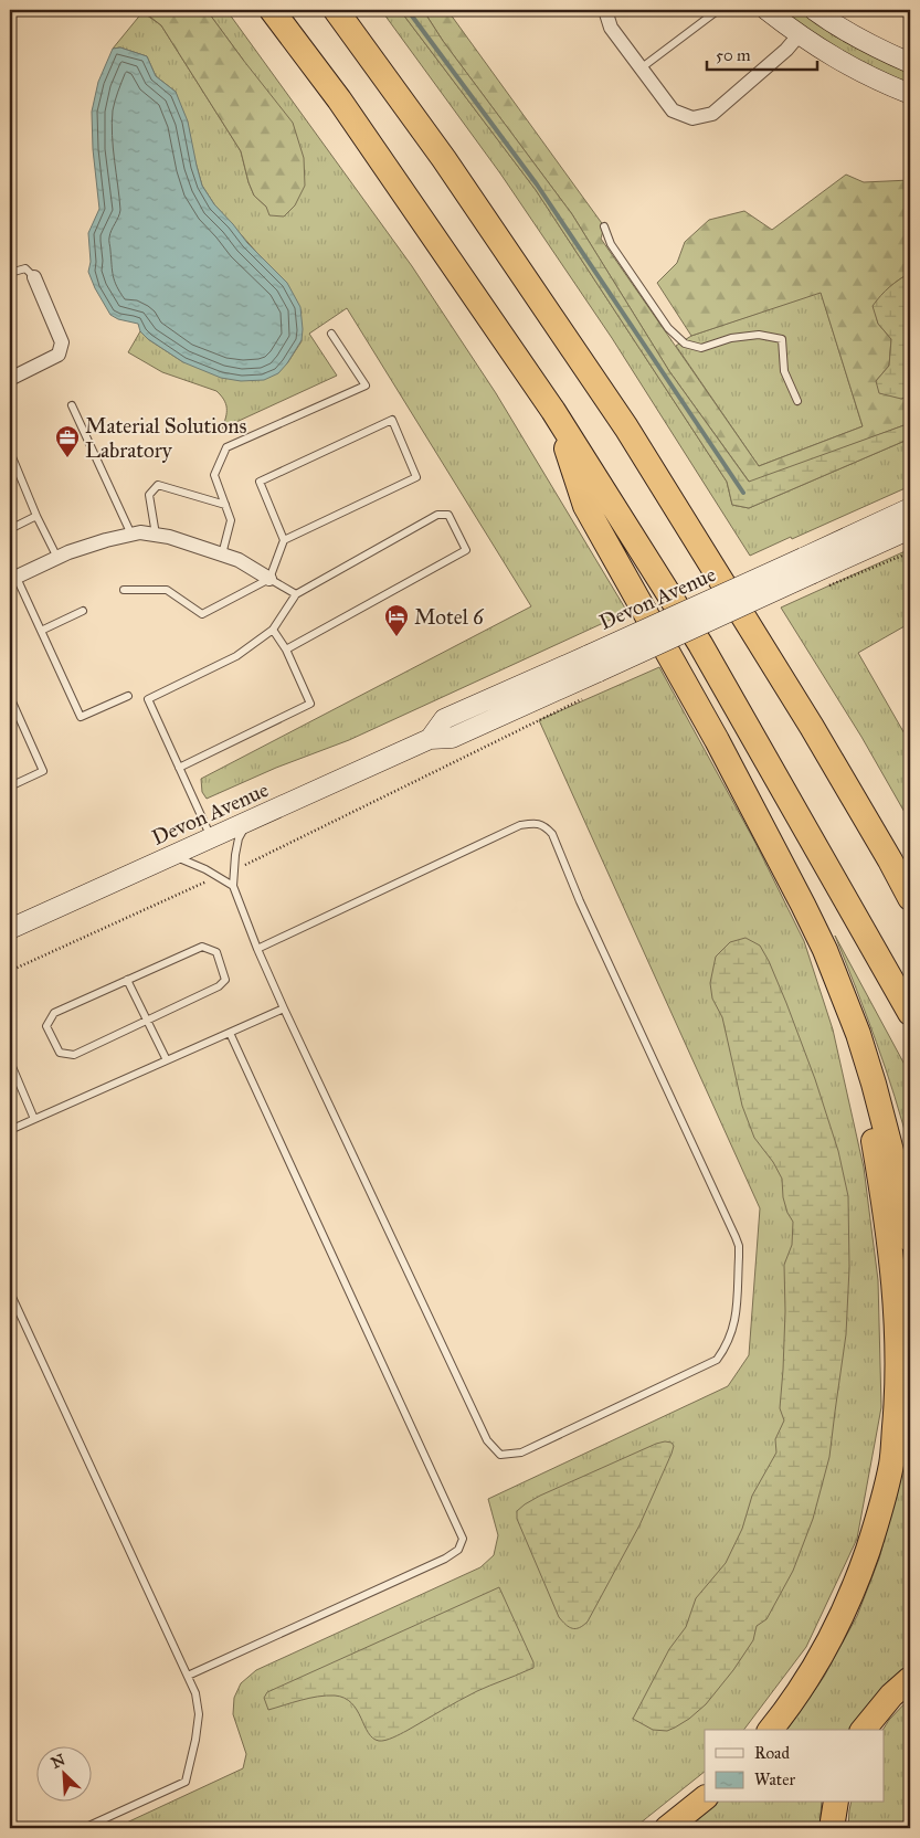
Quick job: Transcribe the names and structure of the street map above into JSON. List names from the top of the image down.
{
  "streets": {
    "main road": ["Devon Avenue"]
  },
  "places": {
    "office": ["Material Solutions Labratory"],
    "hotel": ["Motel 6"]
  },
  "legend": ["Road", "Water"],
  "scale_bar": "50 m",
  "north": "top left"
}
